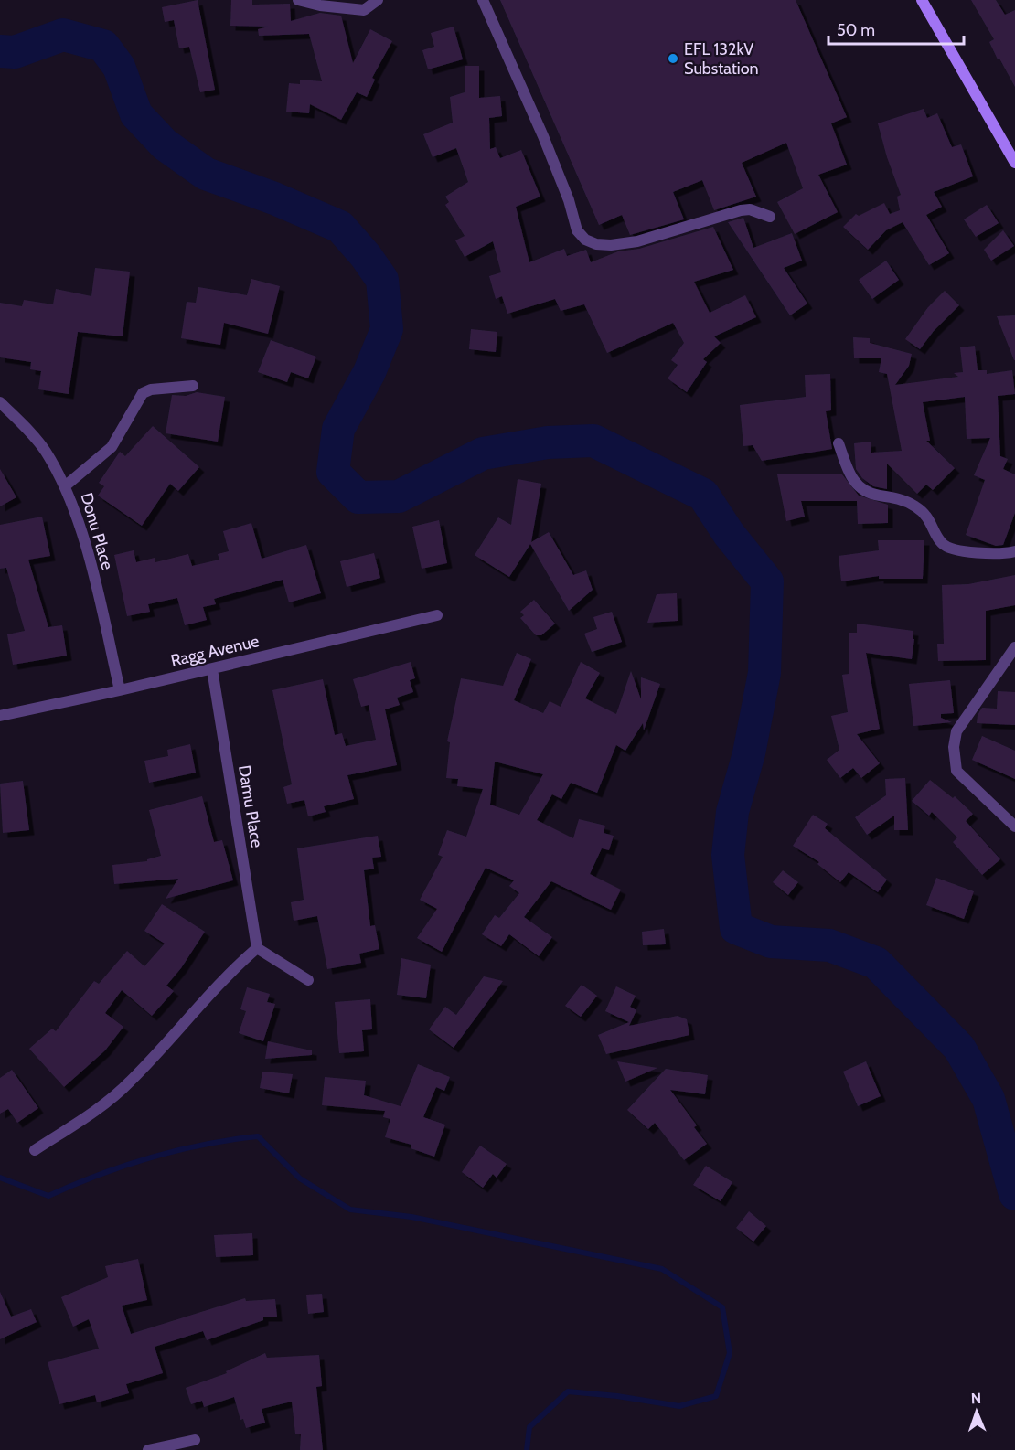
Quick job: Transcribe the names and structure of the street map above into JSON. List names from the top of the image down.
{
  "streets": {
    "street": ["Donu Place", "Ragg Avenue", "Damu Place"]
  },
  "crossings": [
    ["Donu Place", "Ragg Avenue"],
    ["Ragg Avenue", "Damu Place"]
  ],
  "places": ["EFL 132kV Substation"],
  "scale_bar": "50 m",
  "north": "top"
}
